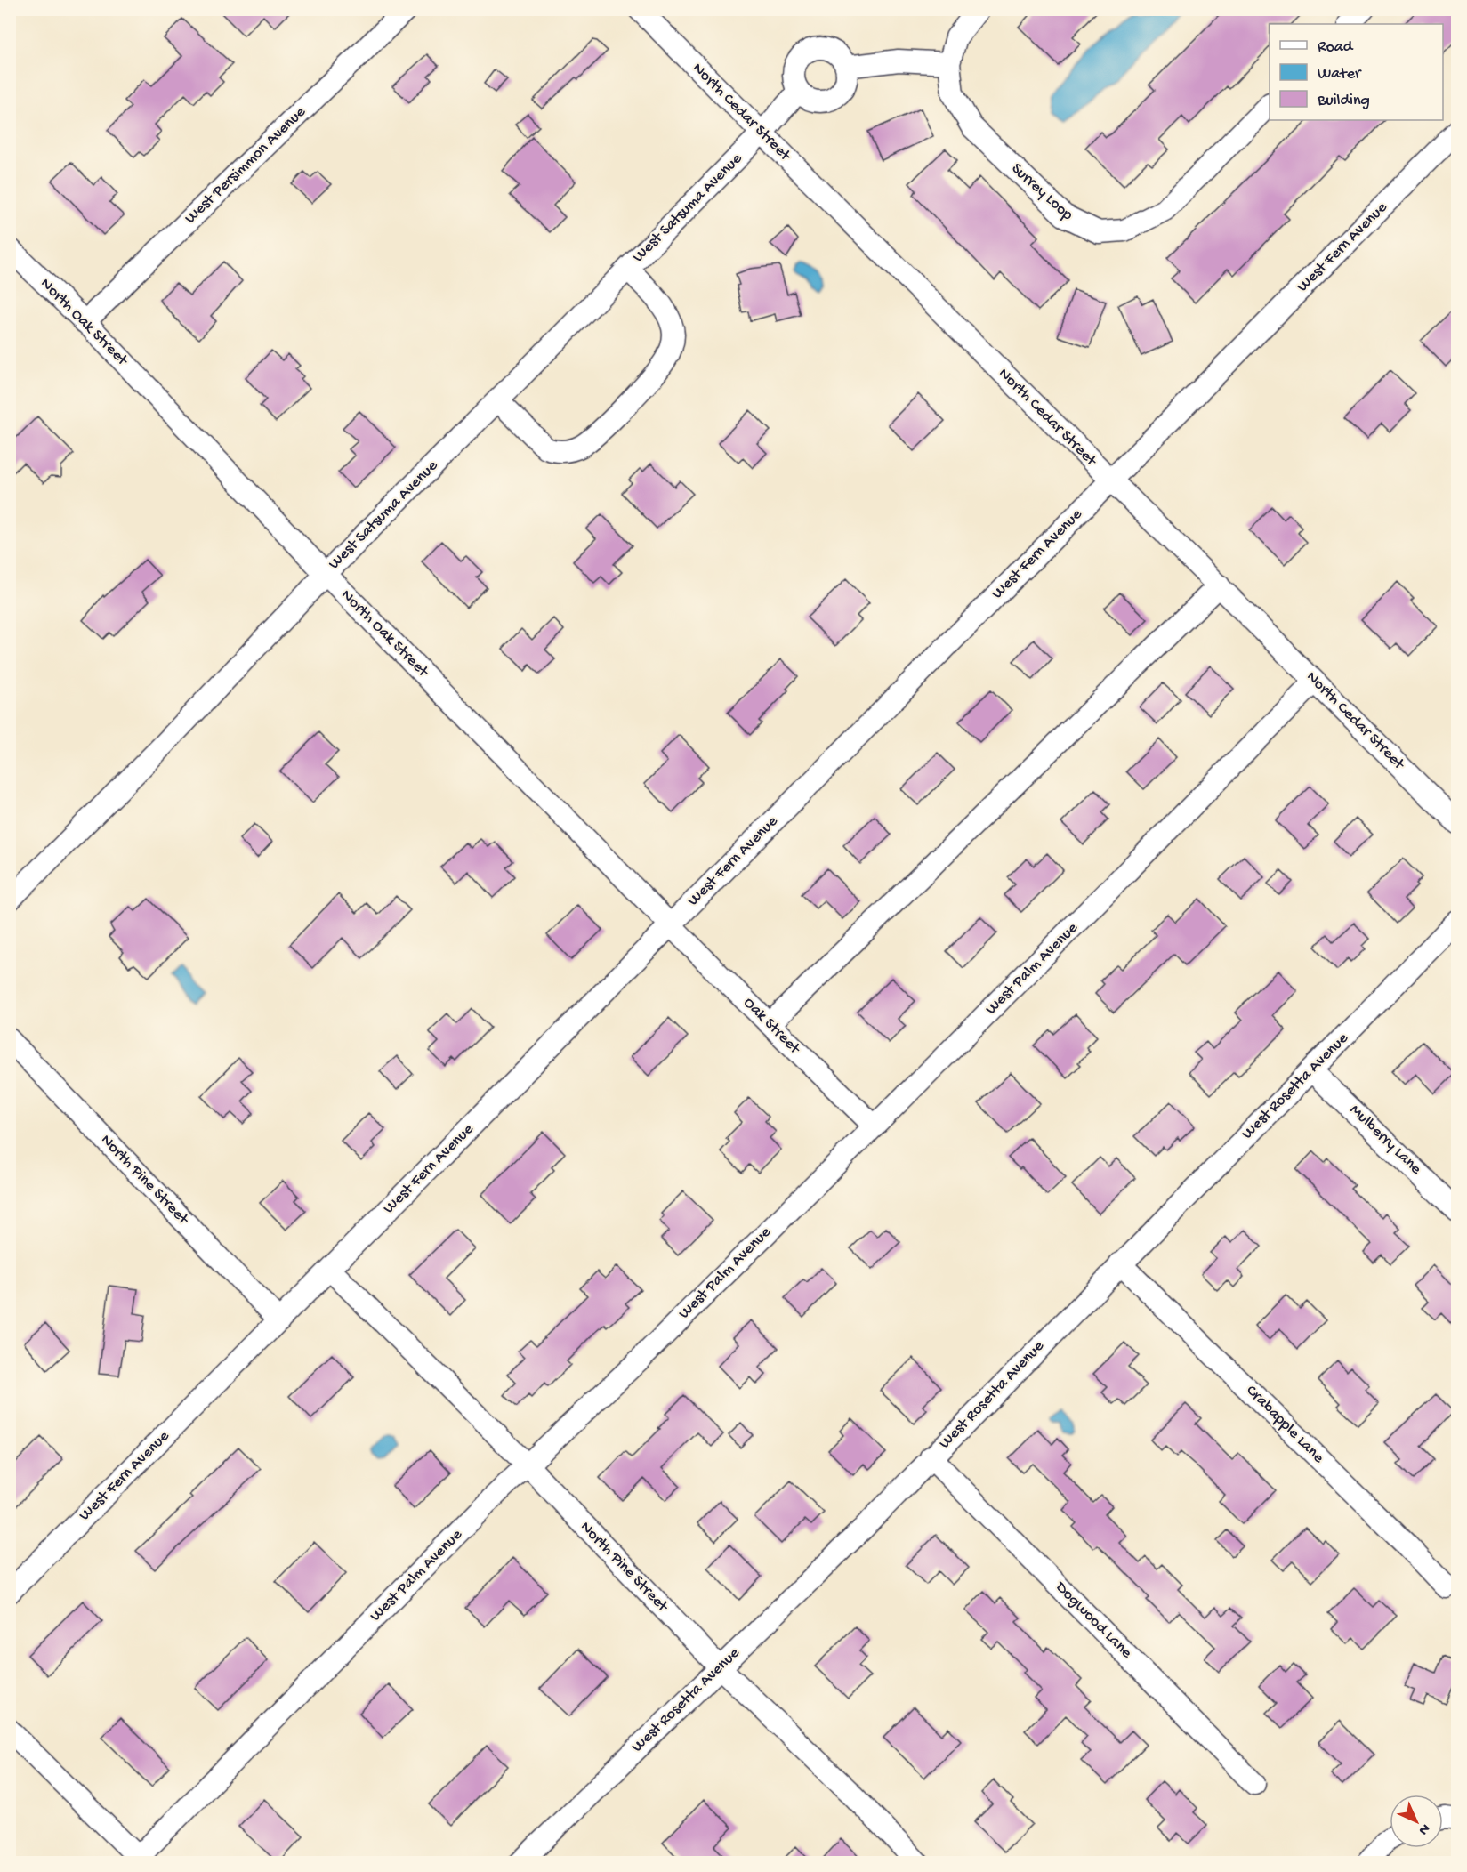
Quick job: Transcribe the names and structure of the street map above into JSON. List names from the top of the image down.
{
  "streets": {
    "street": [
      "North Cedar Street",
      "West Persimmon Avenue",
      "Surrey Loop",
      "West Satsuma Avenue",
      "West Fern Avenue",
      "North Oak Street",
      "West Palm Avenue",
      "Oak Street",
      "West Rosetta Avenue",
      "Mulberry Lane",
      "North Pine Street",
      "Crabapple Lane",
      "Dogwood Lane"
    ]
  },
  "crossings": [
    ["North Cedar Street", "West Satsuma Avenue"],
    ["North Cedar Street", "West Fern Avenue"],
    ["North Cedar Street", "West Palm Avenue"],
    ["West Persimmon Avenue", "North Oak Street"],
    ["West Satsuma Avenue", "North Oak Street"],
    ["West Fern Avenue", "North Oak Street"],
    ["West Fern Avenue", "Oak Street"],
    ["West Fern Avenue", "North Pine Street"],
    ["North Oak Street", "Oak Street"],
    ["West Palm Avenue", "Oak Street"],
    ["West Palm Avenue", "North Pine Street"],
    ["West Rosetta Avenue", "Mulberry Lane"],
    ["West Rosetta Avenue", "North Pine Street"],
    ["West Rosetta Avenue", "Crabapple Lane"],
    ["West Rosetta Avenue", "Dogwood Lane"]
  ],
  "legend": ["Road", "Water", "Building"],
  "north": "bottom right"
}
